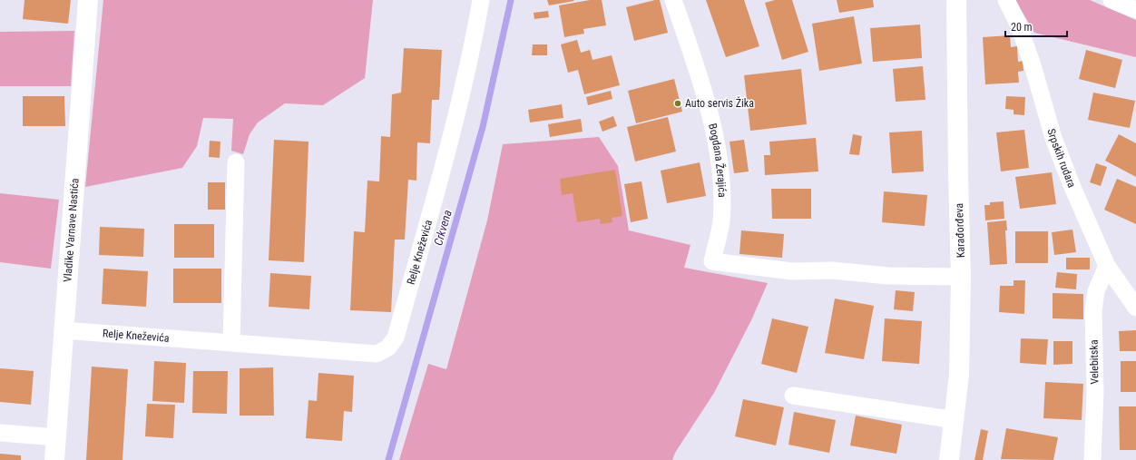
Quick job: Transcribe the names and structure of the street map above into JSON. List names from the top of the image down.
{
  "streets": {
    "street": [
      "Srpskih rudara",
      "Bogdana Žerajića",
      "Vladike Varnave Nastića",
      "Karađorđeva",
      "Relje Kneževića",
      "Velebitska"
    ]
  },
  "crossings": [
    ["Srpskih rudara", "Velebitska"],
    ["Bogdana Žerajića", "Karađorđeva"],
    ["Vladike Varnave Nastića", "Relje Kneževića"]
  ],
  "water": ["Crkvena"],
  "places": ["Auto servis Žika"],
  "scale_bar": "20 m"
}
